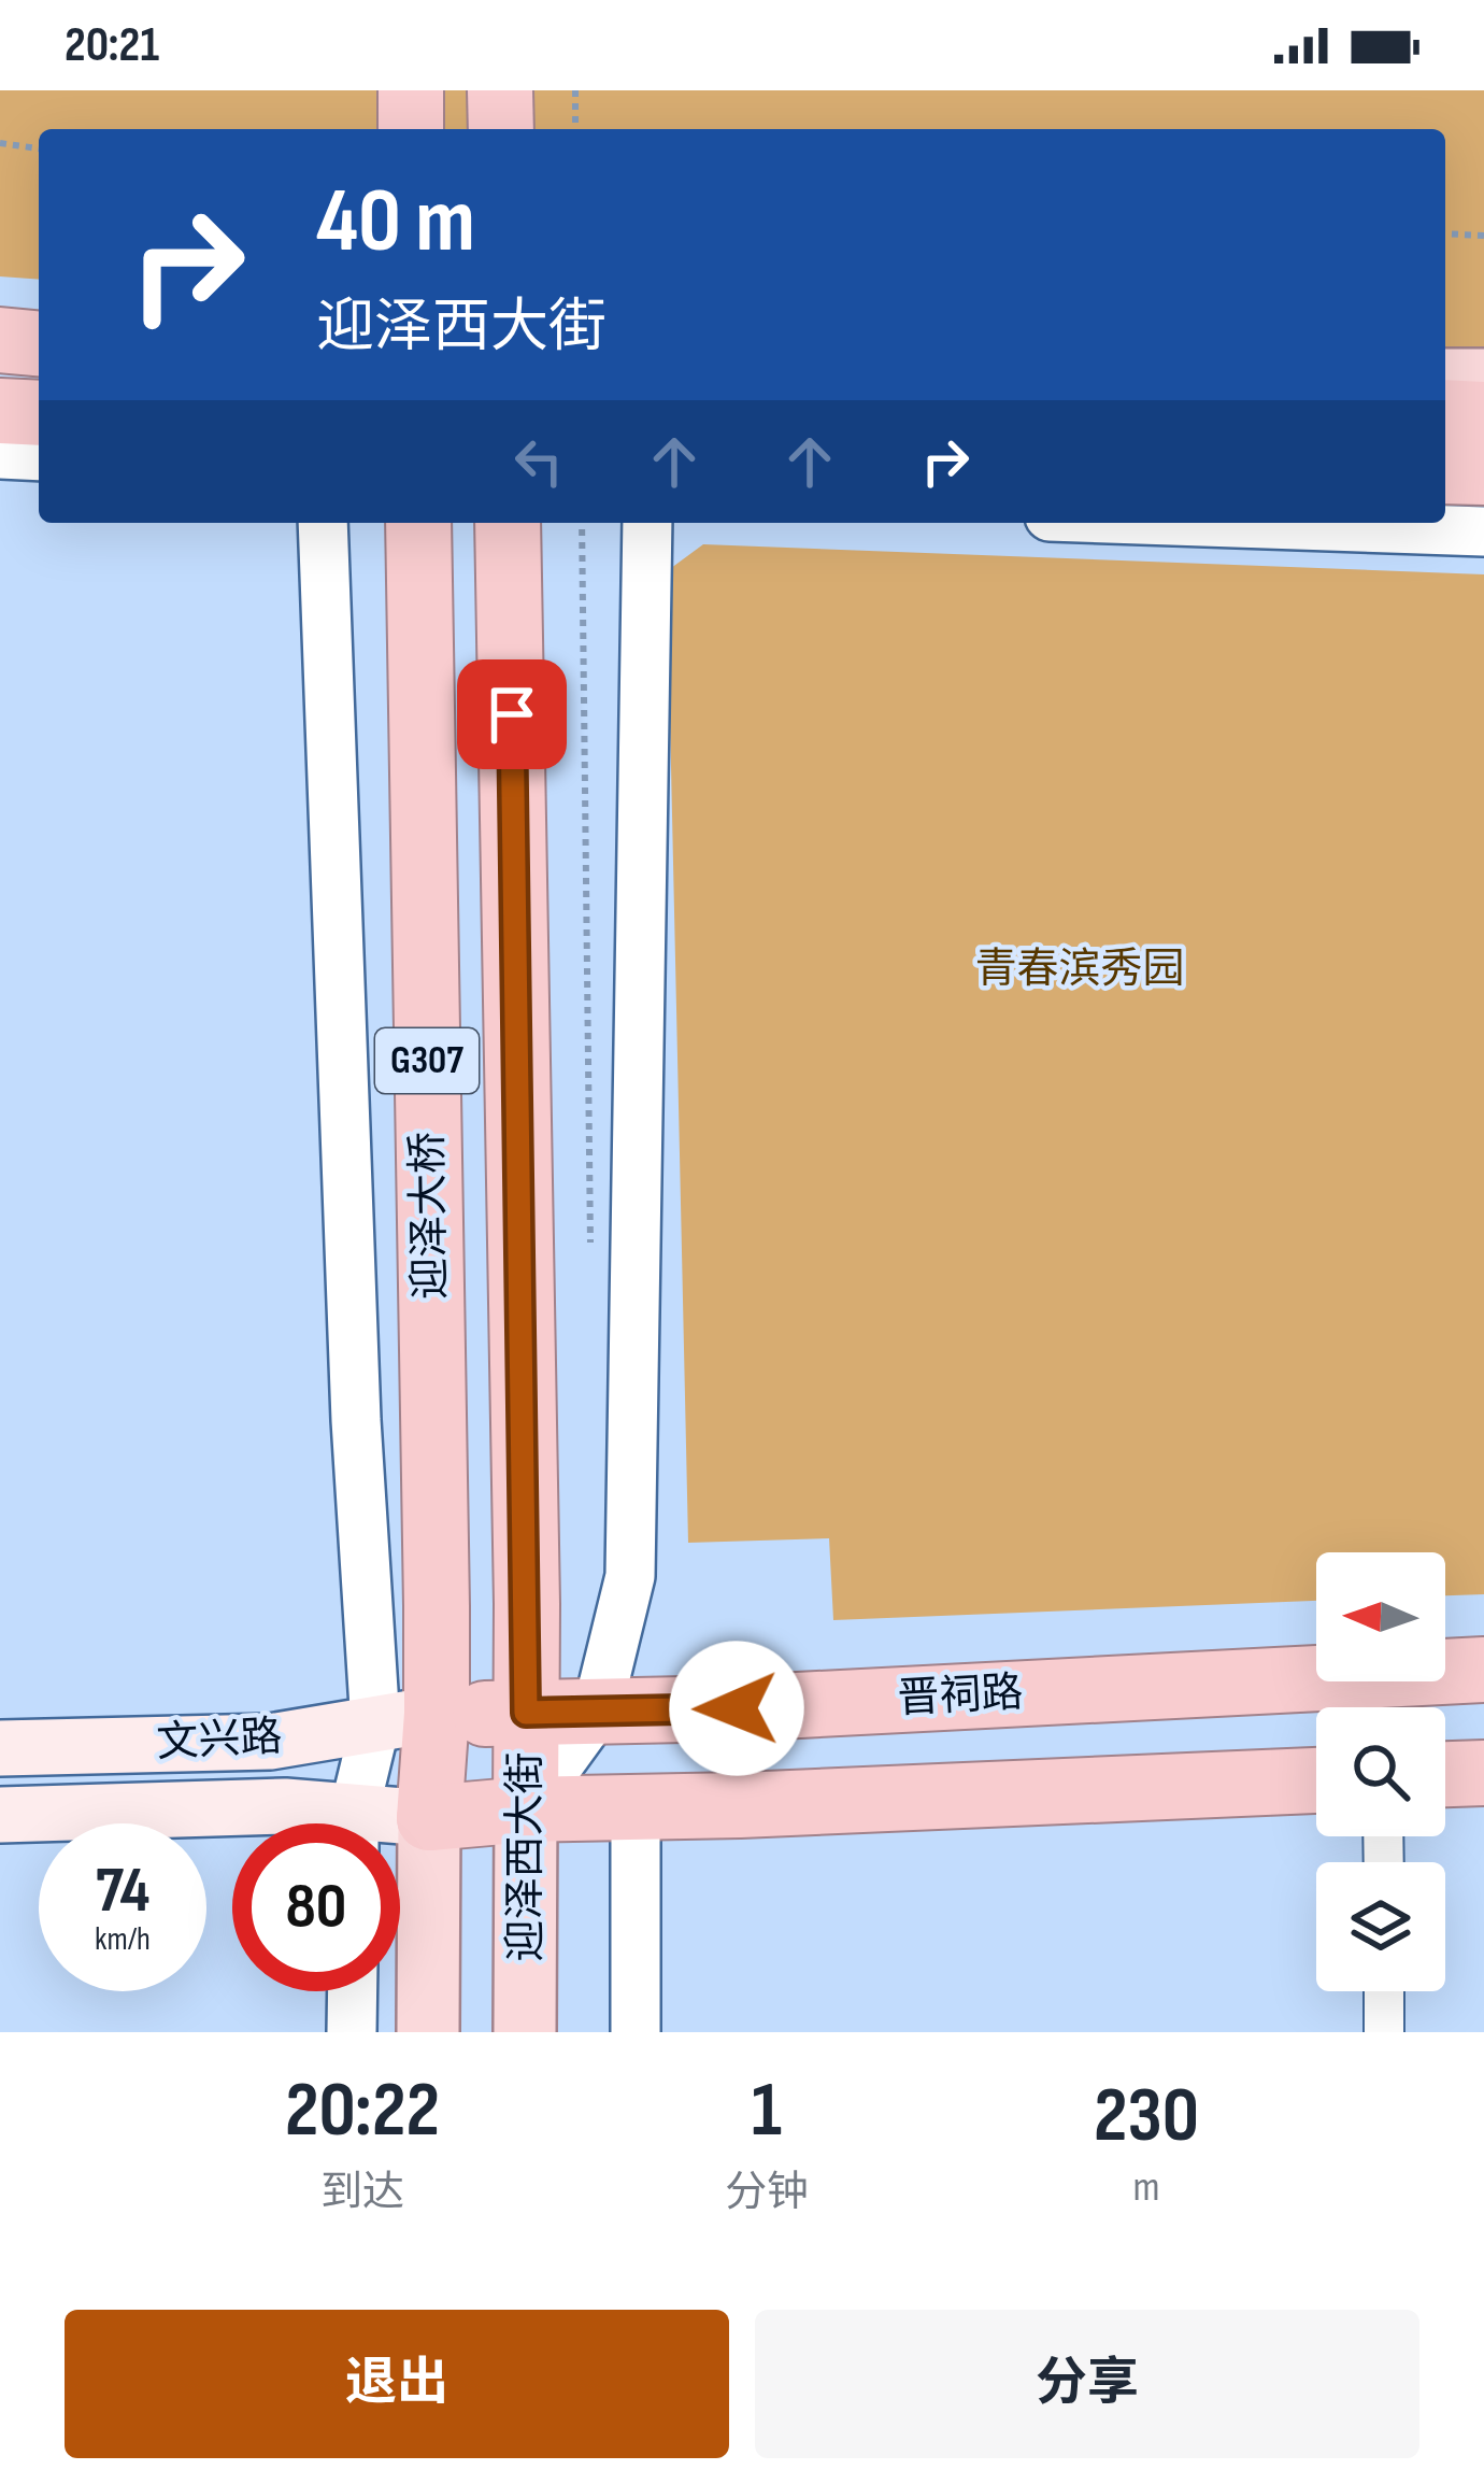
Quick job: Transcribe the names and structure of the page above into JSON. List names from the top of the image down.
{
  "streets": {
    "highway": [
      "G307",
      "迎泽大桥",
      "晋祠路",
      "迎泽西大街"
    ],
    "main road": ["文兴路"]
  },
  "crossings": [
    ["G307", "迎泽大桥"],
    ["G307", "晋祠路"],
    ["G307", "文兴路"],
    ["迎泽大桥", "晋祠路"],
    ["迎泽大桥", "文兴路"],
    ["晋祠路", "文兴路"],
    ["晋祠路", "迎泽西大街"]
  ],
  "parks": ["青春滨秀园"],
  "north": "left",
  "page": {
    "status": "20:21",
    "turn": ["40 m", "迎泽西大街"],
    "speed": "74 km/h",
    "limit": "80",
    "eta": [
      "20:22",
      "到达",
      "1",
      "分钟",
      "230",
      "m"
    ],
    "buttons": ["退出", "分享"]
  }
}
